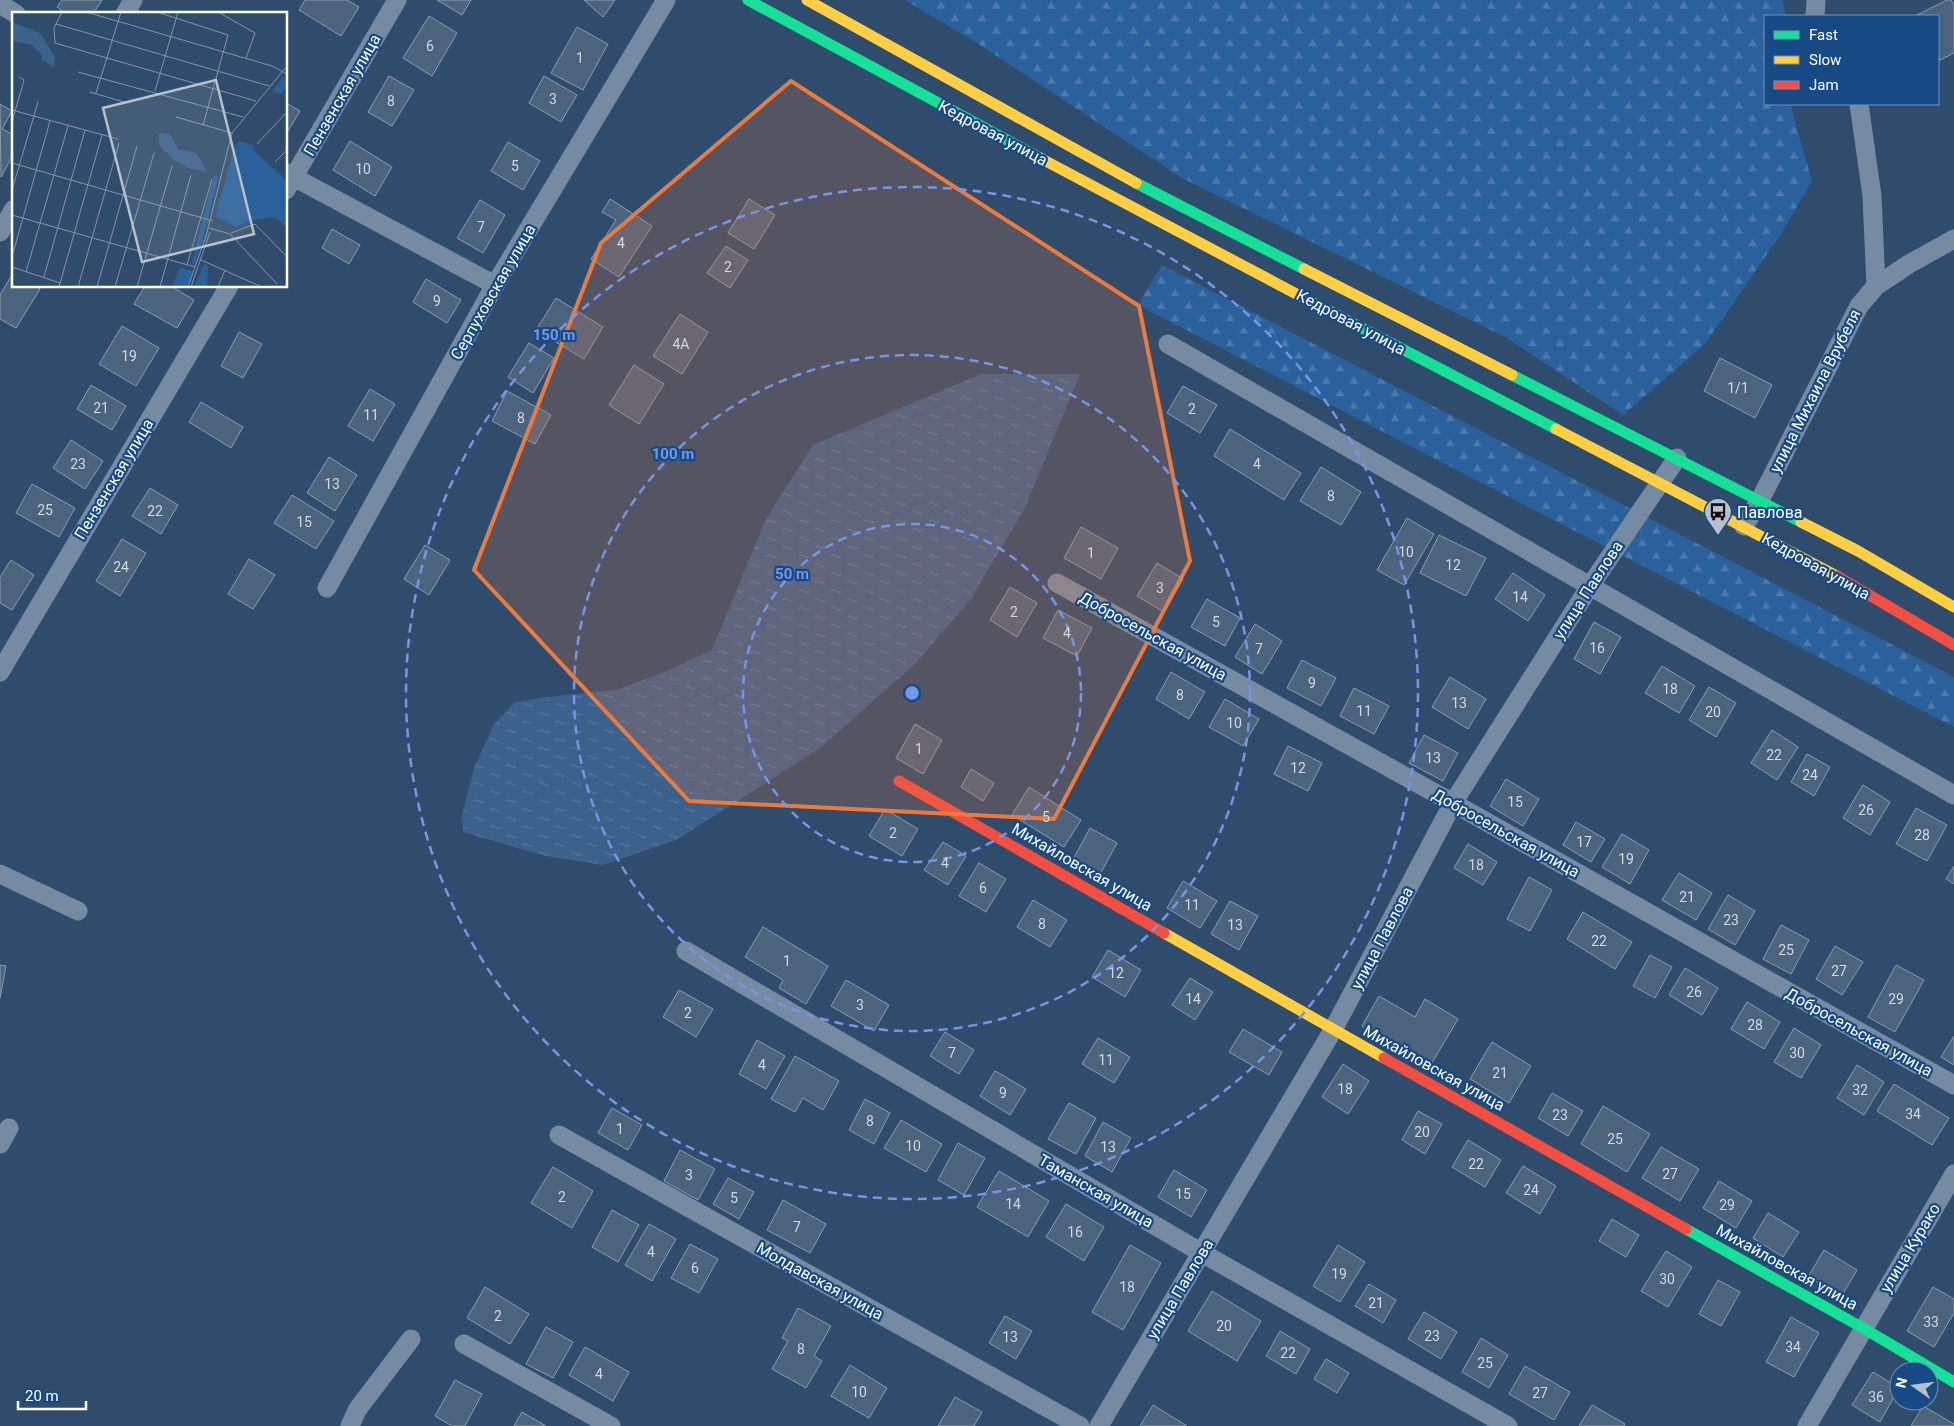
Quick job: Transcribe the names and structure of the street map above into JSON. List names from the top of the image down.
{
  "streets": {
    "main road": ["Кедровая улица", "Михайловская улица"],
    "street": [
      "Пензенская улица",
      "Серпуховская улица",
      "улица Михаила Врубеля",
      "улица Павлова",
      "Добросельская улица",
      "Таманская улица",
      "улица Курако",
      "Молдавская улица"
    ]
  },
  "crossings": [
    ["Кедровая улица", "улица Михаила Врубеля"],
    ["Кедровая улица", "улица Павлова"],
    ["улица Павлова", "Добросельская улица"],
    ["улица Павлова", "Михайловская улица"],
    ["улица Павлова", "Таманская улица"],
    ["Михайловская улица", "улица Курако"]
  ],
  "places": {
    "bus stop": ["Павлова"]
  },
  "house_numbers": [
    "6",
    "1",
    "3",
    "8",
    "5",
    "10",
    "7",
    "4",
    "2",
    "9",
    "4А",
    "19",
    "1/1",
    "21",
    "2",
    "11",
    "8",
    "23",
    "4",
    "13",
    "8",
    "25",
    "22",
    "15",
    "10",
    "1",
    "12",
    "24",
    "3",
    "14",
    "2",
    "5",
    "4",
    "16",
    "7",
    "9",
    "18",
    "8",
    "13",
    "11",
    "20",
    "10",
    "1",
    "22",
    "13",
    "12",
    "24",
    "15",
    "26",
    "5",
    "2",
    "28",
    "17",
    "19",
    "4",
    "18",
    "6",
    "21",
    "11",
    "23",
    "8",
    "13",
    "22",
    "25",
    "1",
    "27",
    "12",
    "26",
    "14",
    "29",
    "3",
    "2",
    "28",
    "7",
    "30",
    "11",
    "4",
    "21",
    "18",
    "32",
    "9",
    "34",
    "23",
    "8",
    "1",
    "20",
    "25",
    "10",
    "13",
    "22",
    "27",
    "3",
    "24",
    "15",
    "2",
    "5",
    "14",
    "29",
    "7",
    "16",
    "4",
    "6",
    "19",
    "30",
    "18",
    "21",
    "2",
    "33",
    "20",
    "23",
    "13",
    "34",
    "8",
    "22",
    "25",
    "4",
    "10",
    "27",
    "36"
  ],
  "legend": ["Fast", "Slow", "Jam"],
  "scale_bar": "20 m",
  "north": "left",
  "rings": ["150 m", "100 m", "50 m"]
}
